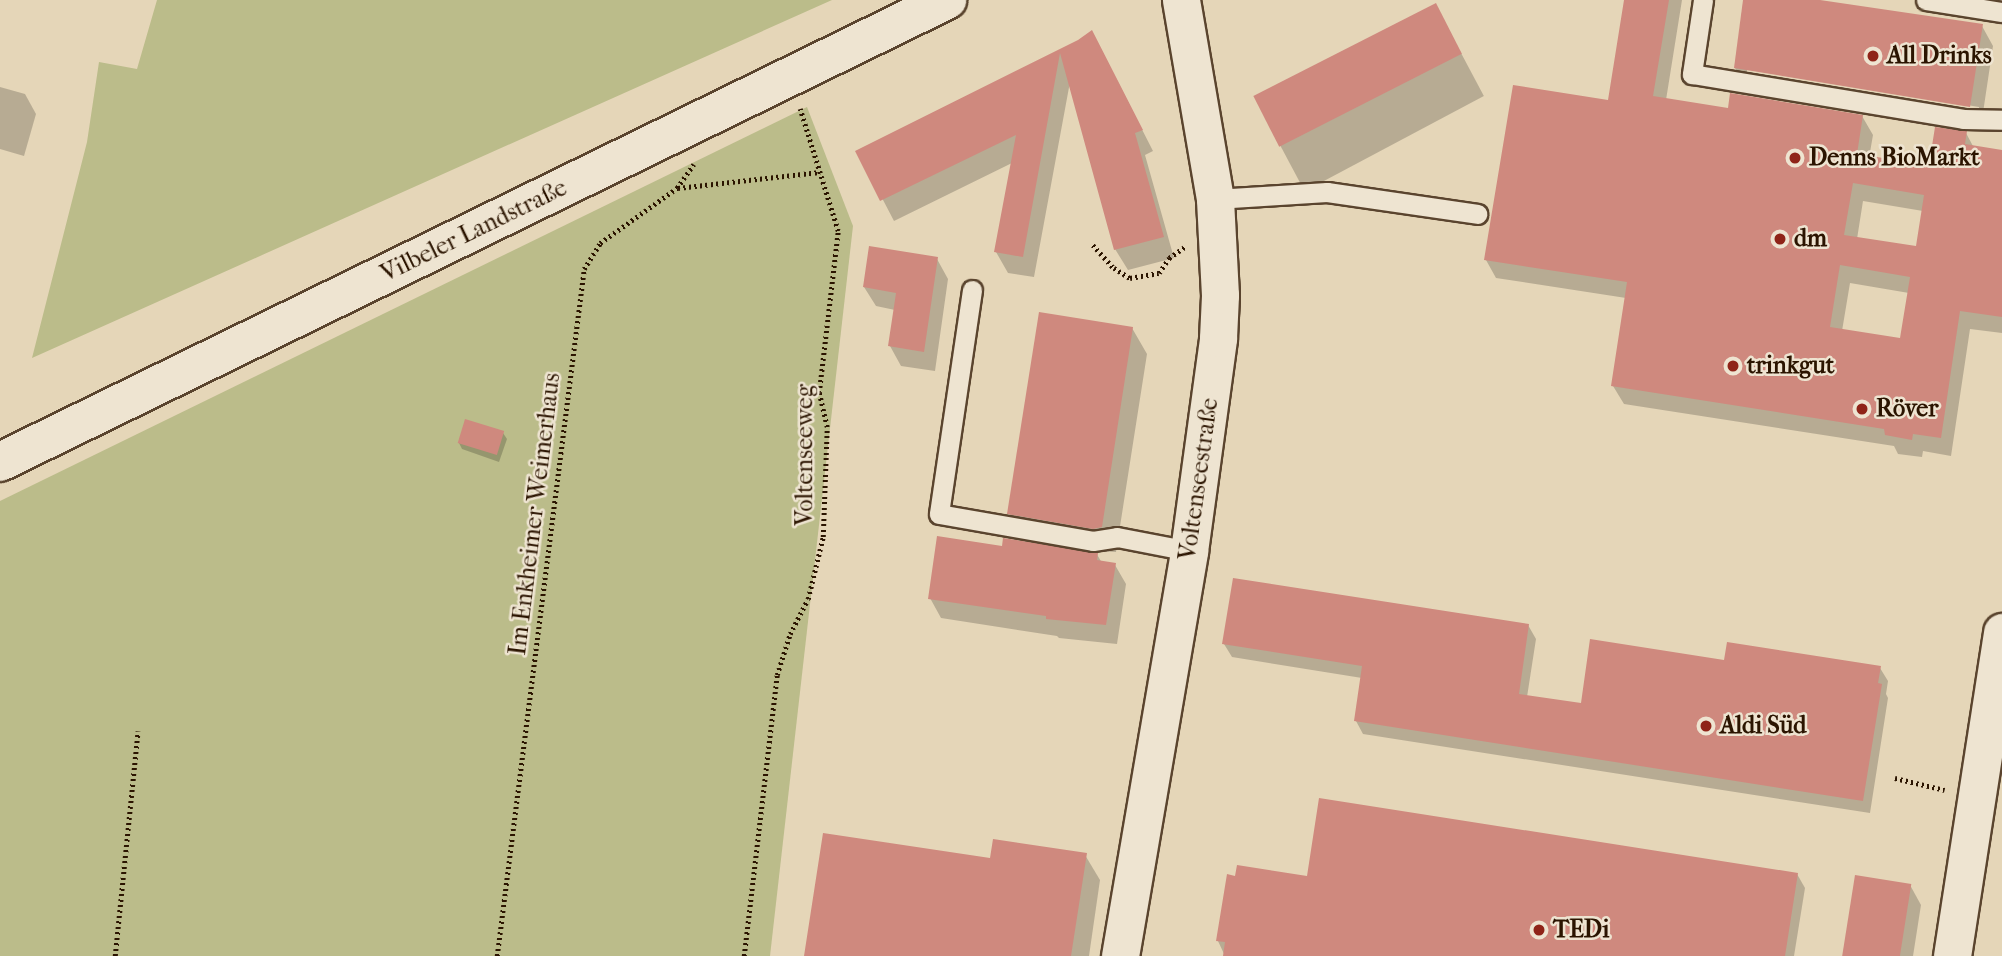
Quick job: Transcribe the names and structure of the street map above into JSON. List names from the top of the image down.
{
  "streets": {
    "main road": ["Vilbeler Landstraße"],
    "street": ["Voltenseestraße"],
    "path": ["Voltenseeweg", "Im Enkheimer Weimerhaus"]
  },
  "crossings": [
    ["Vilbeler Landstraße", "Voltenseeweg"],
    ["Vilbeler Landstraße", "Im Enkheimer Weimerhaus"]
  ],
  "places": [
    "All Drinks",
    "Denns BioMarkt",
    "dm",
    "trinkgut",
    "Röver",
    "Aldi Süd",
    "TEDi"
  ]
}
